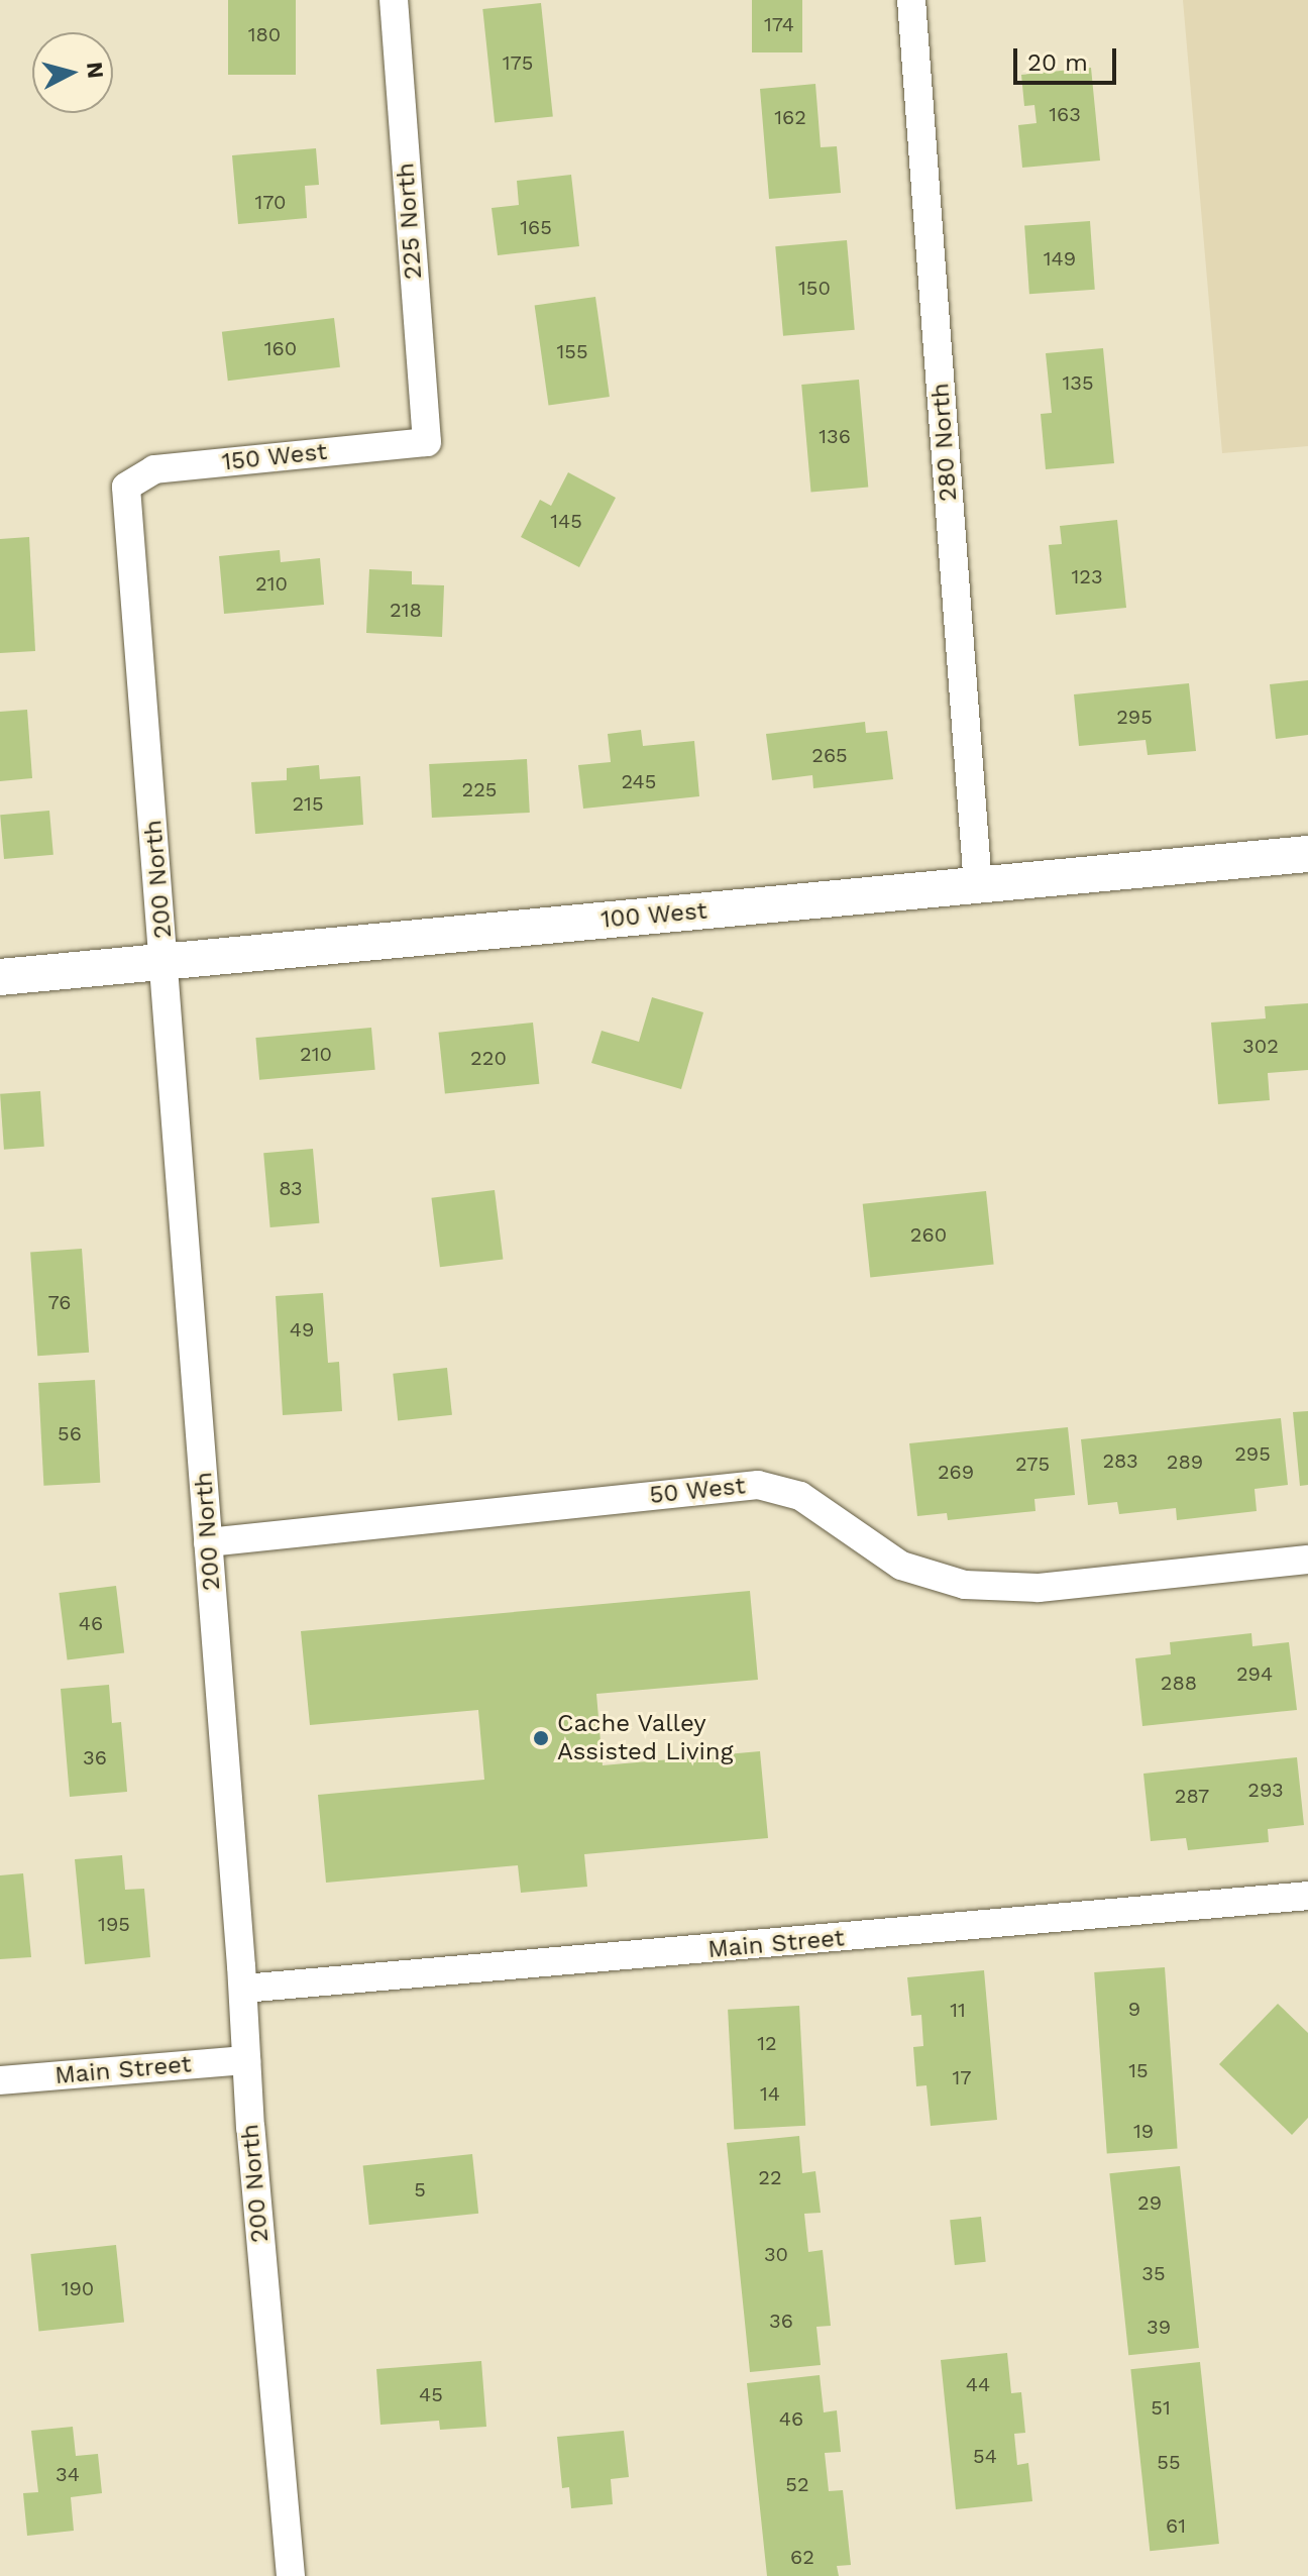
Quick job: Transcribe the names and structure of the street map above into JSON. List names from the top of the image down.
{
  "streets": {
    "street": [
      "225 North",
      "280 North",
      "150 West",
      "200 North",
      "100 West",
      "50 West",
      "Main Street"
    ]
  },
  "crossings": [
    ["225 North", "150 West"],
    ["280 North", "100 West"],
    ["150 West", "200 North"],
    ["200 North", "100 West"],
    ["200 North", "50 West"],
    ["200 North", "Main Street"]
  ],
  "places": ["Cache Valley Assisted Living"],
  "house_numbers": [
    "174",
    "180",
    "175",
    "163",
    "162",
    "170",
    "165",
    "149",
    "150",
    "160",
    "155",
    "135",
    "136",
    "145",
    "123",
    "210",
    "218",
    "295",
    "265",
    "245",
    "225",
    "215",
    "302",
    "210",
    "220",
    "83",
    "260",
    "76",
    "49",
    "56",
    "295",
    "283",
    "289",
    "275",
    "269",
    "46",
    "294",
    "288",
    "36",
    "293",
    "287",
    "195",
    "9",
    "11",
    "12",
    "15",
    "17",
    "14",
    "19",
    "22",
    "5",
    "29",
    "30",
    "35",
    "190",
    "36",
    "39",
    "44",
    "45",
    "51",
    "46",
    "54",
    "55",
    "34",
    "52",
    "61",
    "62"
  ],
  "scale_bar": "20 m",
  "north": "right"
}
